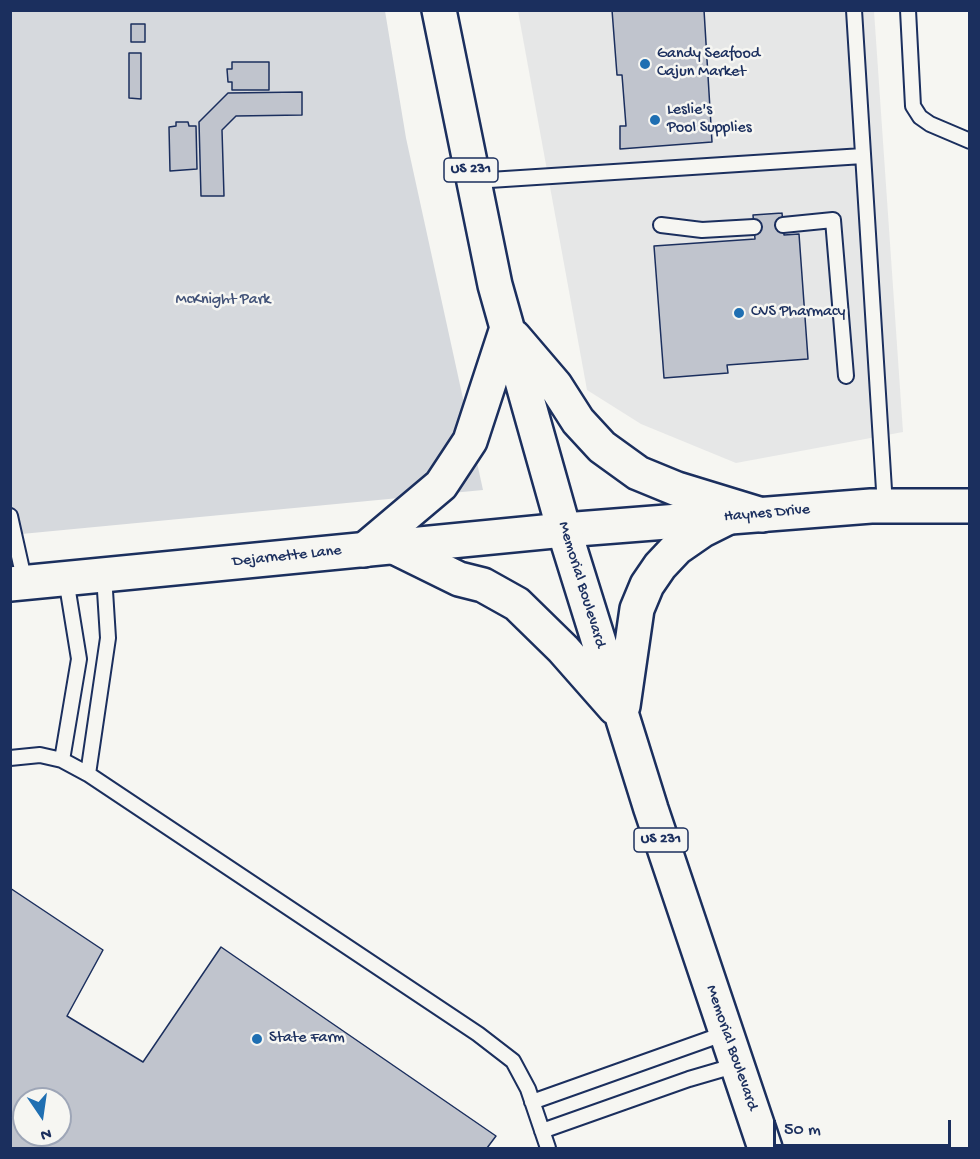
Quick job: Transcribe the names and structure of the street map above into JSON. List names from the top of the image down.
{
  "streets": {
    "main road": [
      "US 231",
      "Haynes Drive",
      "Dejarnette Lane",
      "Memorial Boulevard"
    ]
  },
  "crossings": [
    ["Haynes Drive", "Dejarnette Lane"],
    ["Haynes Drive", "Memorial Boulevard"],
    ["Dejarnette Lane", "Memorial Boulevard"]
  ],
  "parks": ["McKnight Park"],
  "places": [
    "Gandy Seafood Cajun Market",
    "Leslie's Pool Supplies",
    "CVS Pharmacy",
    "State Farm"
  ],
  "scale_bar": "50 m",
  "north": "bottom"
}
